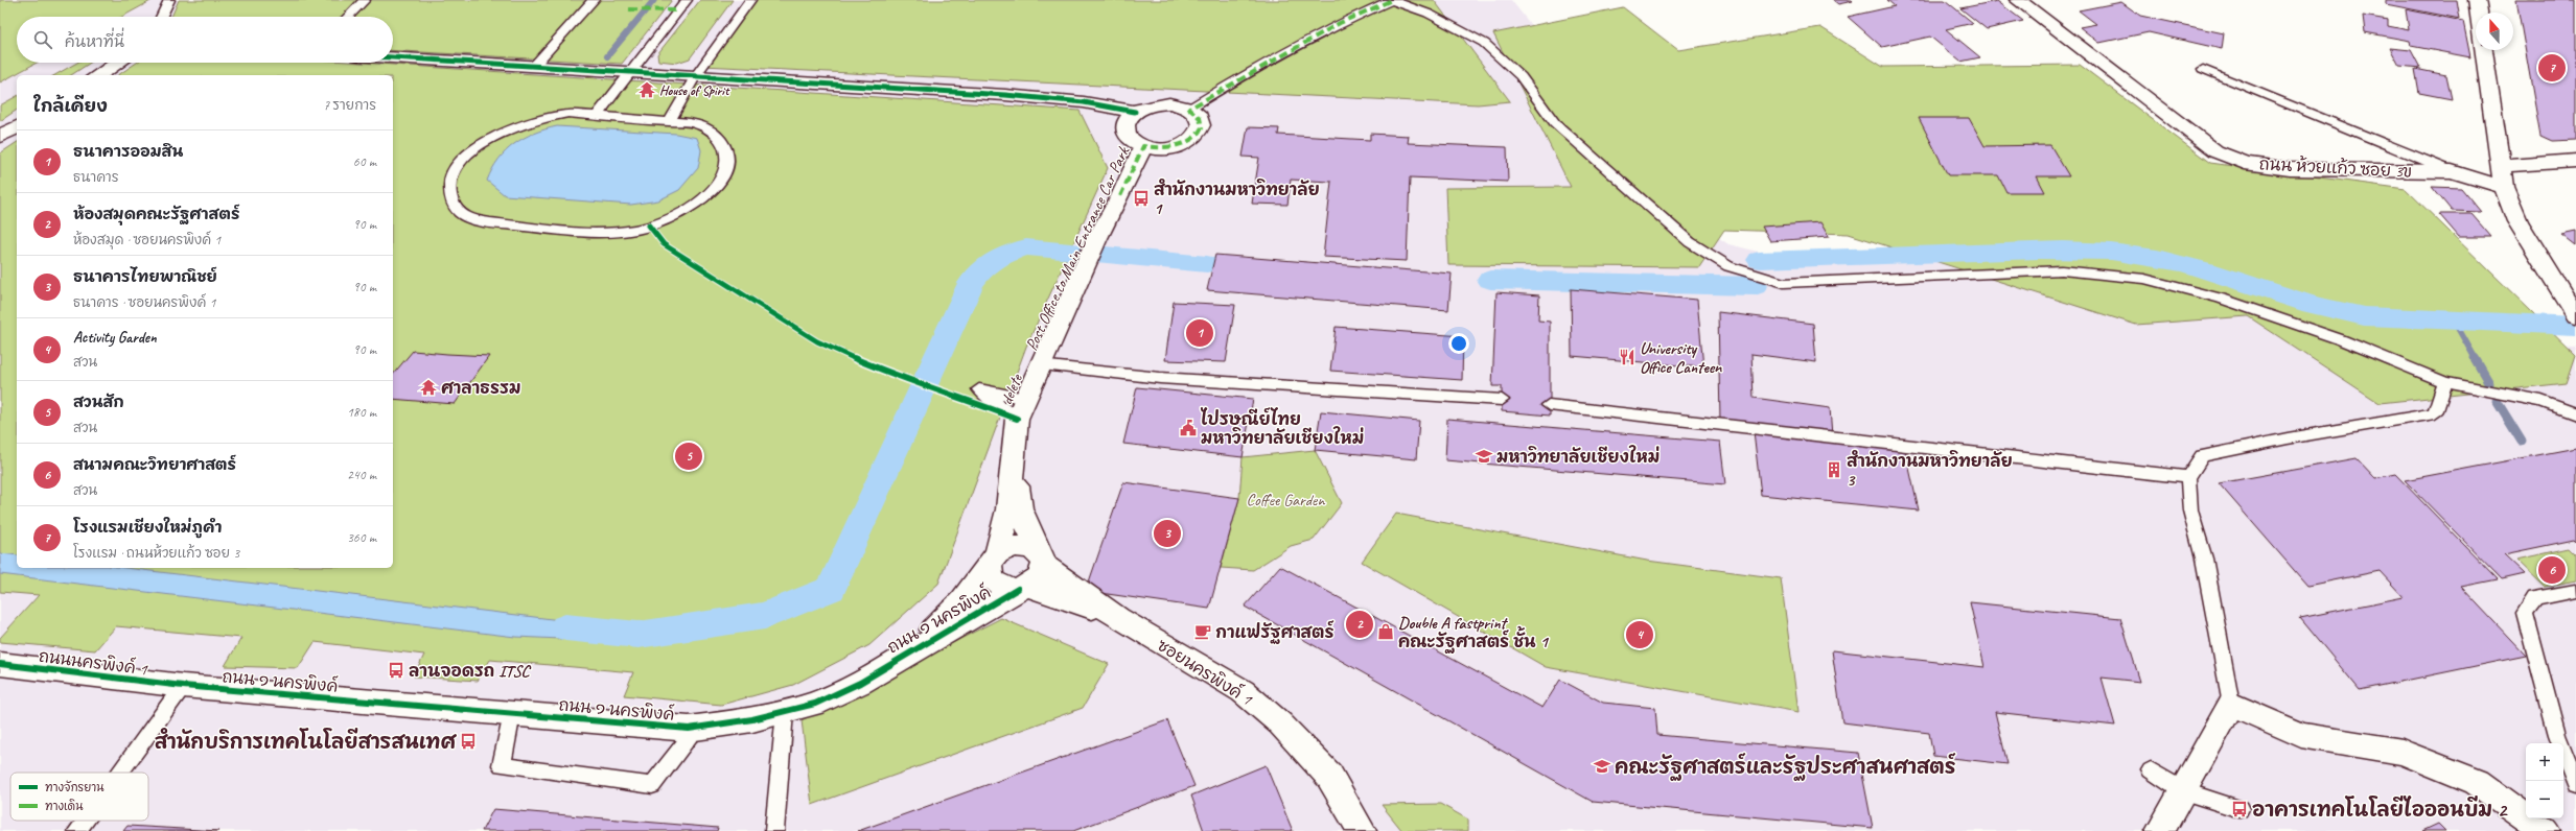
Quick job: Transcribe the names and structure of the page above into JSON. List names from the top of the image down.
{
  "streets": {
    "street": [
      "ถนน ห้วยแก้ว ซอย 3ข",
      "ถนน ๑ นครพิงค์",
      "ถนนนครพิงค์ 1",
      "ซอยนครพิงค์ 1"
    ],
    "lane": ["Post Office to Main Entrance Car Park", "delete"]
  },
  "crossings": [
    ["Post Office to Main Entrance Car Park", "delete"],
    ["ถนน ๑ นครพิงค์", "ถนนนครพิงค์ 1"],
    ["ถนน ๑ นครพิงค์", "ซอยนครพิงค์ 1"]
  ],
  "parks": ["Coffee Garden"],
  "places": {
    "temple": ["House of Spirit", "ศาลาธรรม"],
    "bus stop": [
      "สํานักงานมหาวิทยาลัย 1",
      "ลานจอดรถ ITSC",
      "สํานักบริการเทคโนโลยีสารสนเทศ",
      "อาคารเทคโนโลยีไอออนบีม 2"
    ],
    "restaurant": ["University Office Canteen"],
    "public building": ["ไปรษณีย์ไทย มหาวิทยาลัยเชียงใหม่"],
    "school or university": ["มหาวิทยาลัยเชียงใหม่", "คณะรัฐศาสตร์และรัฐประศาสนศาสตร์"],
    "building": ["สำนักงานมหาวิทยาลัย 3"],
    "cafe": ["กาแฟรัฐศาสตร์"],
    "shop": ["Double A fastprint คณะรัฐศาสตร์ ชั้น 1"]
  },
  "legend": ["ทางจักรยาน", "ทางเดิน"],
  "north": "top",
  "page": {
    "search": "ค้นหาที่นี่",
    "pins": [
      "7",
      "1",
      "5",
      "3",
      "6",
      "2",
      "4"
    ],
    "heading": ["ใกล้เคียง", "7 รายการ"],
    "list": [
      {
        "mark": "1",
        "name": "ธนาคารออมสิน",
        "note": "ธนาคาร",
        "value": "60 m"
      },
      {
        "mark": "2",
        "name": "ห้องสมุดคณะรัฐศาสตร์",
        "note": "ห้องสมุด · ซอยนครพิงค์ 1",
        "value": "90 m"
      },
      {
        "mark": "3",
        "name": "ธนาคารไทยพาณิชย์",
        "note": "ธนาคาร · ซอยนครพิงค์ 1",
        "value": "90 m"
      },
      {
        "mark": "4",
        "name": "Activity Garden",
        "note": "สวน",
        "value": "90 m"
      },
      {
        "mark": "5",
        "name": "สวนสัก",
        "note": "สวน",
        "value": "180 m"
      },
      {
        "mark": "6",
        "name": "สนามคณะวิทยาศาสตร์",
        "note": "สวน",
        "value": "240 m"
      },
      {
        "mark": "7",
        "name": "โรงแรมเชียงใหม่ภูคำ",
        "note": "โรงแรม · ถนนห้วยแก้ว ซอย 3",
        "value": "360 m"
      }
    ],
    "map_buttons": ["+", "−"]
  }
}
